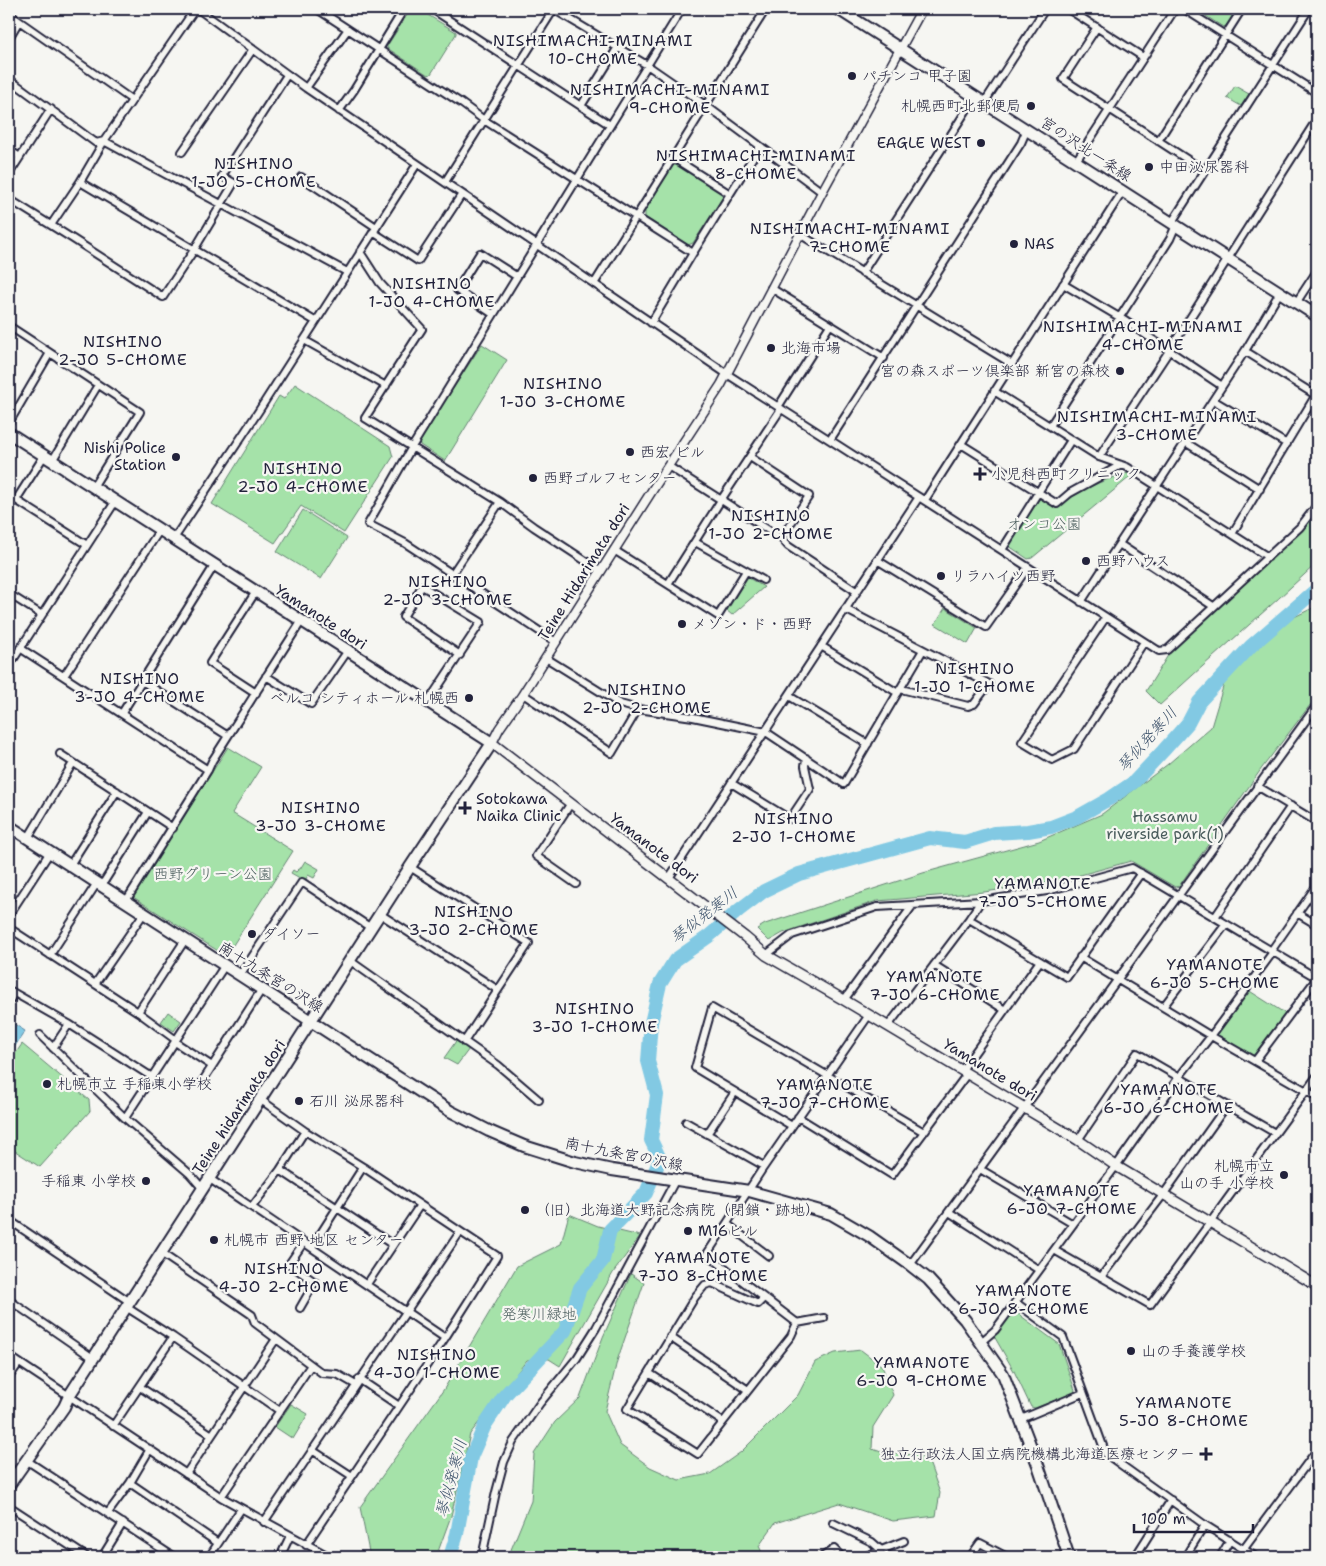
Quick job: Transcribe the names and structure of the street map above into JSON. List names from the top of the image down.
{
  "streets": {
    "main road": [
      "宮の沢北一条線",
      "Yamanote dori",
      "南十九条宮の沢線",
      "Teine hidarimata dori"
    ],
    "street": ["Teine Hidarimata dori"]
  },
  "crossings": [
    ["宮の沢北一条線", "Teine Hidarimata dori"],
    ["Teine Hidarimata dori", "Yamanote dori"],
    ["Teine Hidarimata dori", "Teine hidarimata dori"],
    ["Yamanote dori", "Teine hidarimata dori"],
    ["南十九条宮の沢線", "Teine hidarimata dori"]
  ],
  "districts": [
    "NISHIMACHI-MINAMI 10-CHOME",
    "NISHIMACHI-MINAMI 9-CHOME",
    "NISHIMACHI-MINAMI 8-CHOME",
    "NISHINO 1-JO 5-CHOME",
    "NISHIMACHI-MINAMI 7-CHOME",
    "NISHINO 1-JO 4-CHOME",
    "NISHIMACHI-MINAMI 4-CHOME",
    "NISHINO 2-JO 5-CHOME",
    "NISHINO 1-JO 3-CHOME",
    "NISHIMACHI-MINAMI 3-CHOME",
    "NISHINO 2-JO 4-CHOME",
    "NISHINO 1-JO 2-CHOME",
    "NISHINO 2-JO 3-CHOME",
    "NISHINO 1-JO 1-CHOME",
    "NISHINO 3-JO 4-CHOME",
    "NISHINO 2-JO 2-CHOME",
    "NISHINO 3-JO 3-CHOME",
    "NISHINO 2-JO 1-CHOME",
    "YAMANOTE 7-JO 5-CHOME",
    "NISHINO 3-JO 2-CHOME",
    "YAMANOTE 6-JO 5-CHOME",
    "YAMANOTE 7-JO 6-CHOME",
    "NISHINO 3-JO 1-CHOME",
    "YAMANOTE 7-JO 7-CHOME",
    "YAMANOTE 6-JO 6-CHOME",
    "YAMANOTE 6-JO 7-CHOME",
    "YAMANOTE 7-JO 8-CHOME",
    "NISHINO 4-JO 2-CHOME",
    "YAMANOTE 6-JO 8-CHOME",
    "NISHINO 4-JO 1-CHOME",
    "YAMANOTE 6-JO 9-CHOME",
    "YAMANOTE 5-JO 8-CHOME"
  ],
  "water": ["琴似発寒川"],
  "parks": [
    "オンコ公園",
    "Hassamu riverside park(1)",
    "西野グリーン公園",
    "発寒川緑地"
  ],
  "places": {
    "other": [
      "パチンコ 甲子園",
      "札幌西町北郵便局",
      "EAGLE WEST",
      "中田泌尿器科",
      "NAS",
      "北海市場",
      "宮の森スポーツ倶楽部 新宮の森校",
      "西宏 ビル",
      "Nishi Police Station",
      "西野ゴルフセンター",
      "西野ハウス",
      "リラハイツ西野",
      "メゾン・ド・西野",
      "ベルコ シティホール 札幌西",
      "ダイソー",
      "札幌市立 手稲東小学校",
      "石川 泌尿器科",
      "札幌市立 山の手 小学校",
      "手稲東 小学校",
      "（旧）北海道大野記念病院（閉鎖・跡地）",
      "M16ビル",
      "札幌市 西野 地区 センター",
      "山の手養護学校"
    ],
    "health": ["小児科西町クリニック", "Sotokawa Naika Clinic", "独立行政法人国立病院機構北海道医療センター"]
  },
  "scale_bar": "100 m"
}
